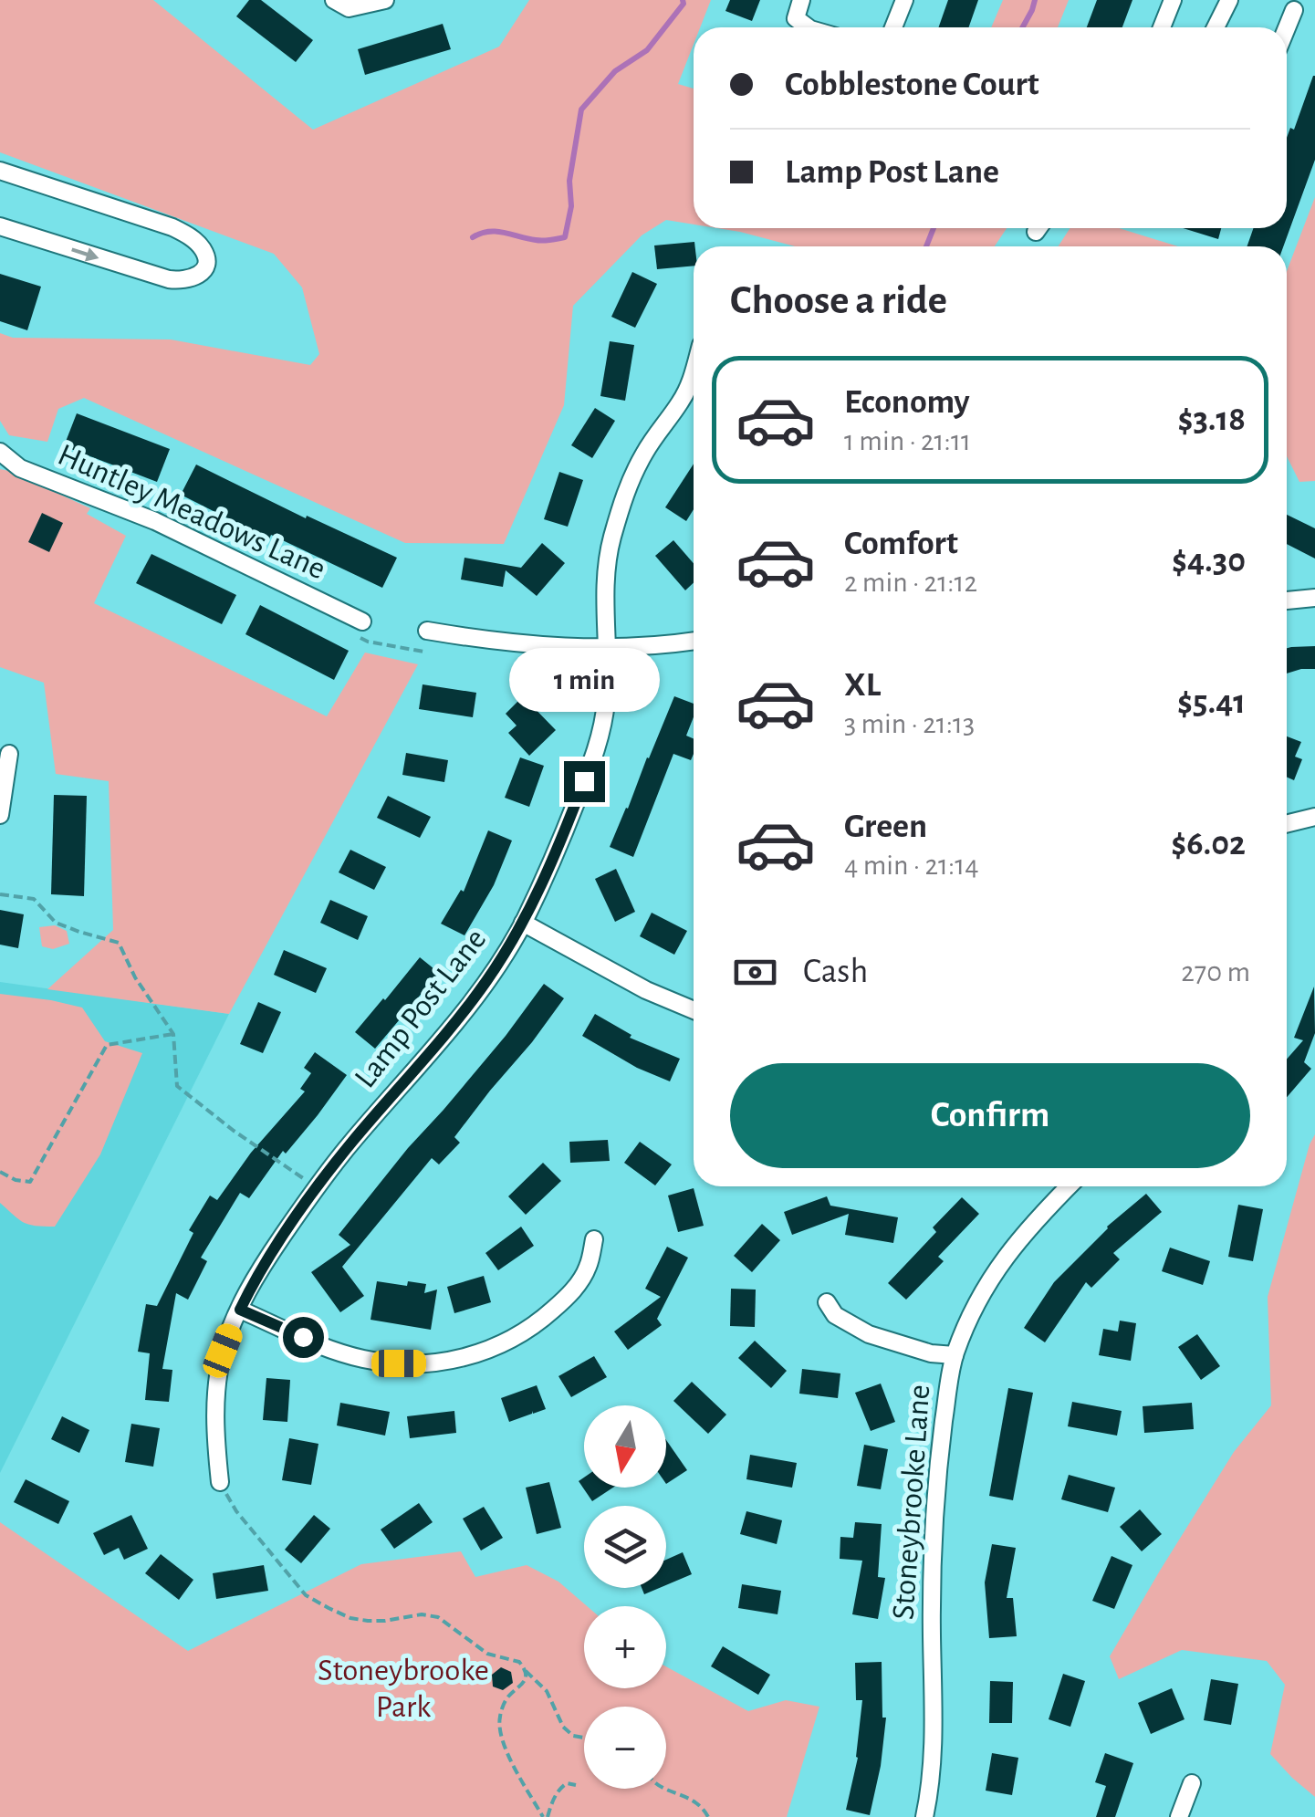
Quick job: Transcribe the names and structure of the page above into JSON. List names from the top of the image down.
{
  "streets": {
    "street": ["Huntley Meadows Lane", "Lamp Post Lane", "Stoneybrooke Lane"]
  },
  "parks": ["Stoneybrooke Park"],
  "north": "bottom",
  "page": {
    "banner": ["Cobblestone Court", "Lamp Post Lane"],
    "heading": "Choose a ride",
    "list": [
      {
        "name": "Economy",
        "note": "1 min · 21:11",
        "value": "$3.18"
      },
      {
        "name": "Comfort",
        "note": "2 min · 21:12",
        "value": "$4.30"
      },
      {
        "name": "XL",
        "note": "3 min · 21:13",
        "value": "$5.41"
      },
      {
        "name": "Green",
        "note": "4 min · 21:14",
        "value": "$6.02"
      }
    ],
    "bubble": "1 min",
    "pay": ["Cash", "270 m"],
    "buttons": "Confirm",
    "map_buttons": ["+", "−"]
  }
}
